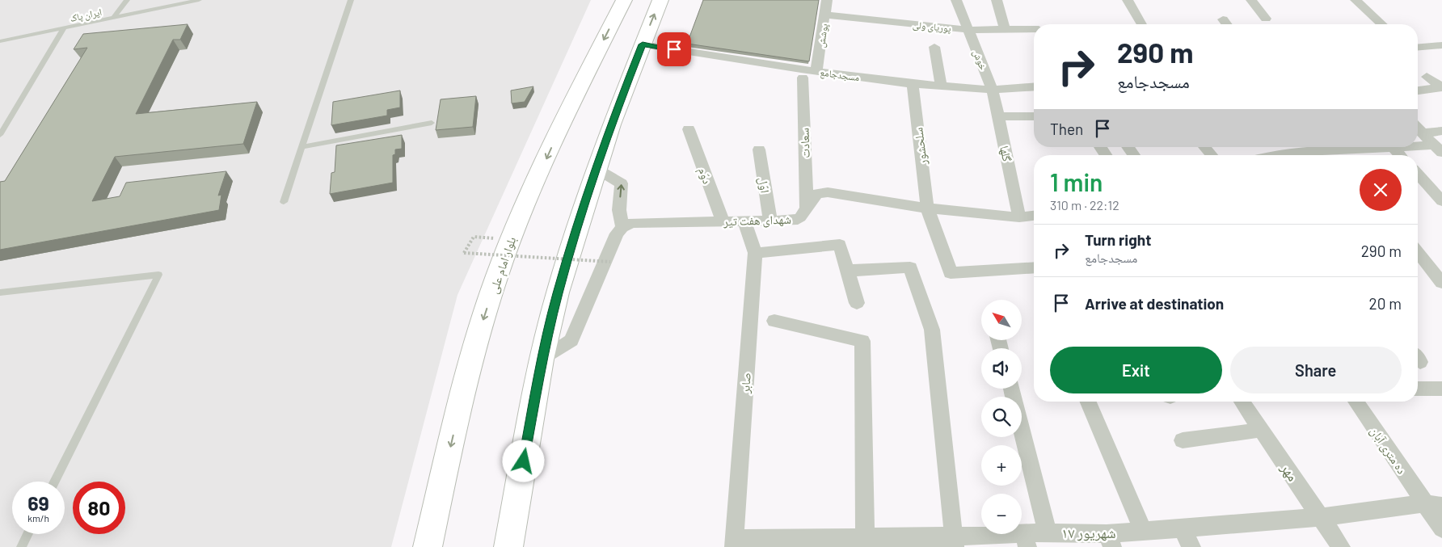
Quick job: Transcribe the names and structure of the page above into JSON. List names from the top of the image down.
{
  "streets": {
    "highway": ["بلوار امام علی"],
    "street": [
      "پوریای ولی",
      "پوشش",
      "خوش",
      "مسجدجامع",
      "سعادت",
      "سلحشور",
      "گلها",
      "دوّم",
      "اوّل",
      "شهدای هفت تیر",
      "صابر",
      "ده متری آبان",
      "مهر",
      "۱۷ شهریور"
    ],
    "lane": ["ایران پاک"]
  },
  "crossings": [
    ["پوریای ولی", "پوشش"],
    ["پوریای ولی", "خوش"],
    ["پوشش", "مسجدجامع"],
    ["خوش", "مسجدجامع"],
    ["خوش", "گلها"],
    ["مسجدجامع", "سلحشور"],
    ["مسجدجامع", "گلها"],
    ["سعادت", "شهدای هفت تیر"],
    ["سلحشور", "شهدای هفت تیر"],
    ["گلها", "شهدای هفت تیر"],
    ["دوّم", "شهدای هفت تیر"],
    ["اوّل", "شهدای هفت تیر"],
    ["شهدای هفت تیر", "صابر"],
    ["صابر", "۱۷ شهریور"],
    ["ده متری آبان", "۱۷ شهریور"],
    ["مهر", "۱۷ شهریور"]
  ],
  "north": "top left",
  "page": {
    "turn": ["290 m", "مسجدجامع"],
    "then": "Then",
    "heading": ["1 min", "310 m · 22:12"],
    "list": [
      {
        "name": "Turn right",
        "note": "مسجدجامع",
        "value": "290 m"
      },
      {
        "name": "Arrive at destination",
        "value": "20 m"
      }
    ],
    "map_buttons": ["+", "−"],
    "buttons": ["Exit", "Share"],
    "speed": "69 km/h",
    "limit": "80"
  }
}
